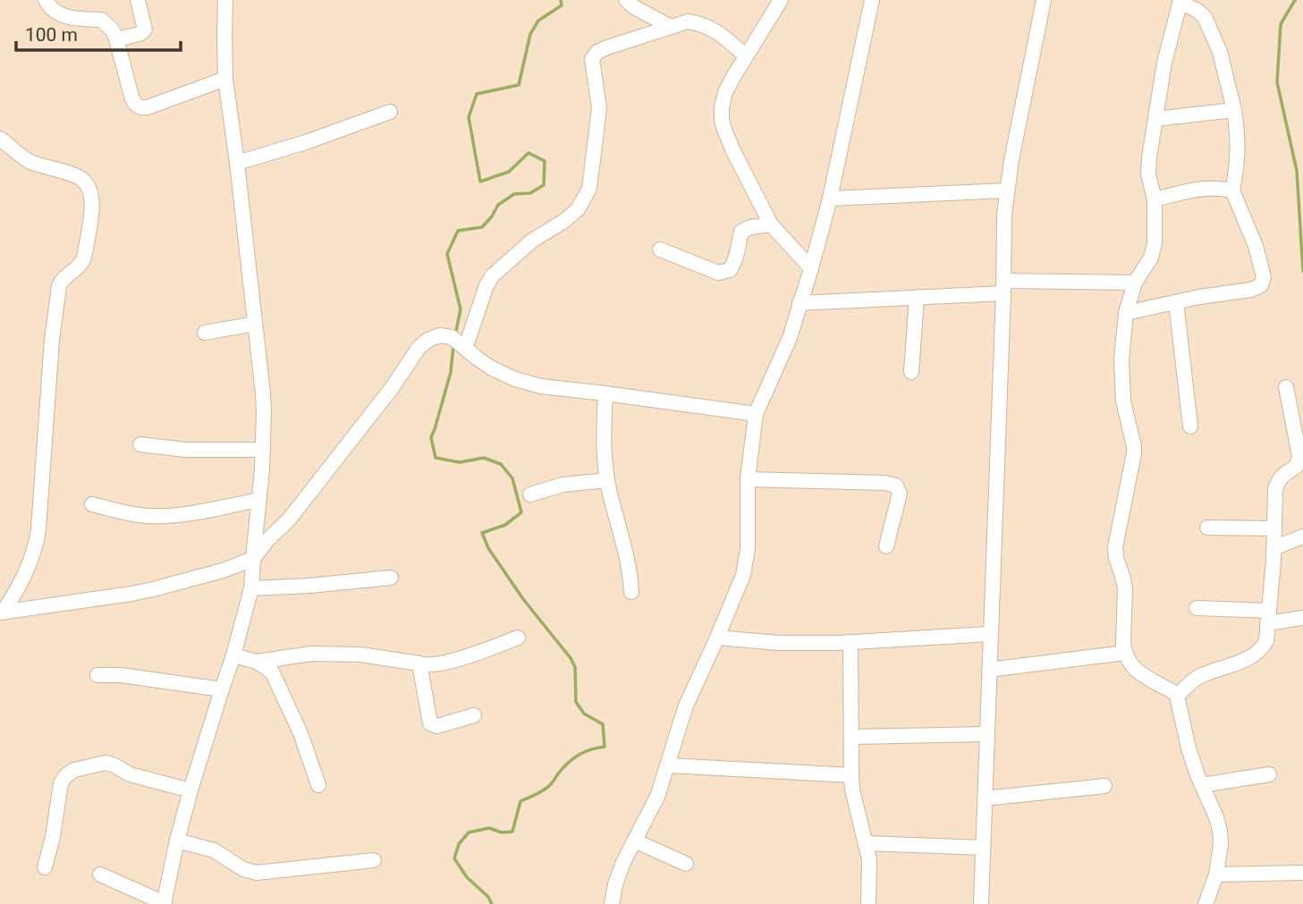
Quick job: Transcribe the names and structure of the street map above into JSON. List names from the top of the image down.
{
  "scale_bar": "100 m"
}
